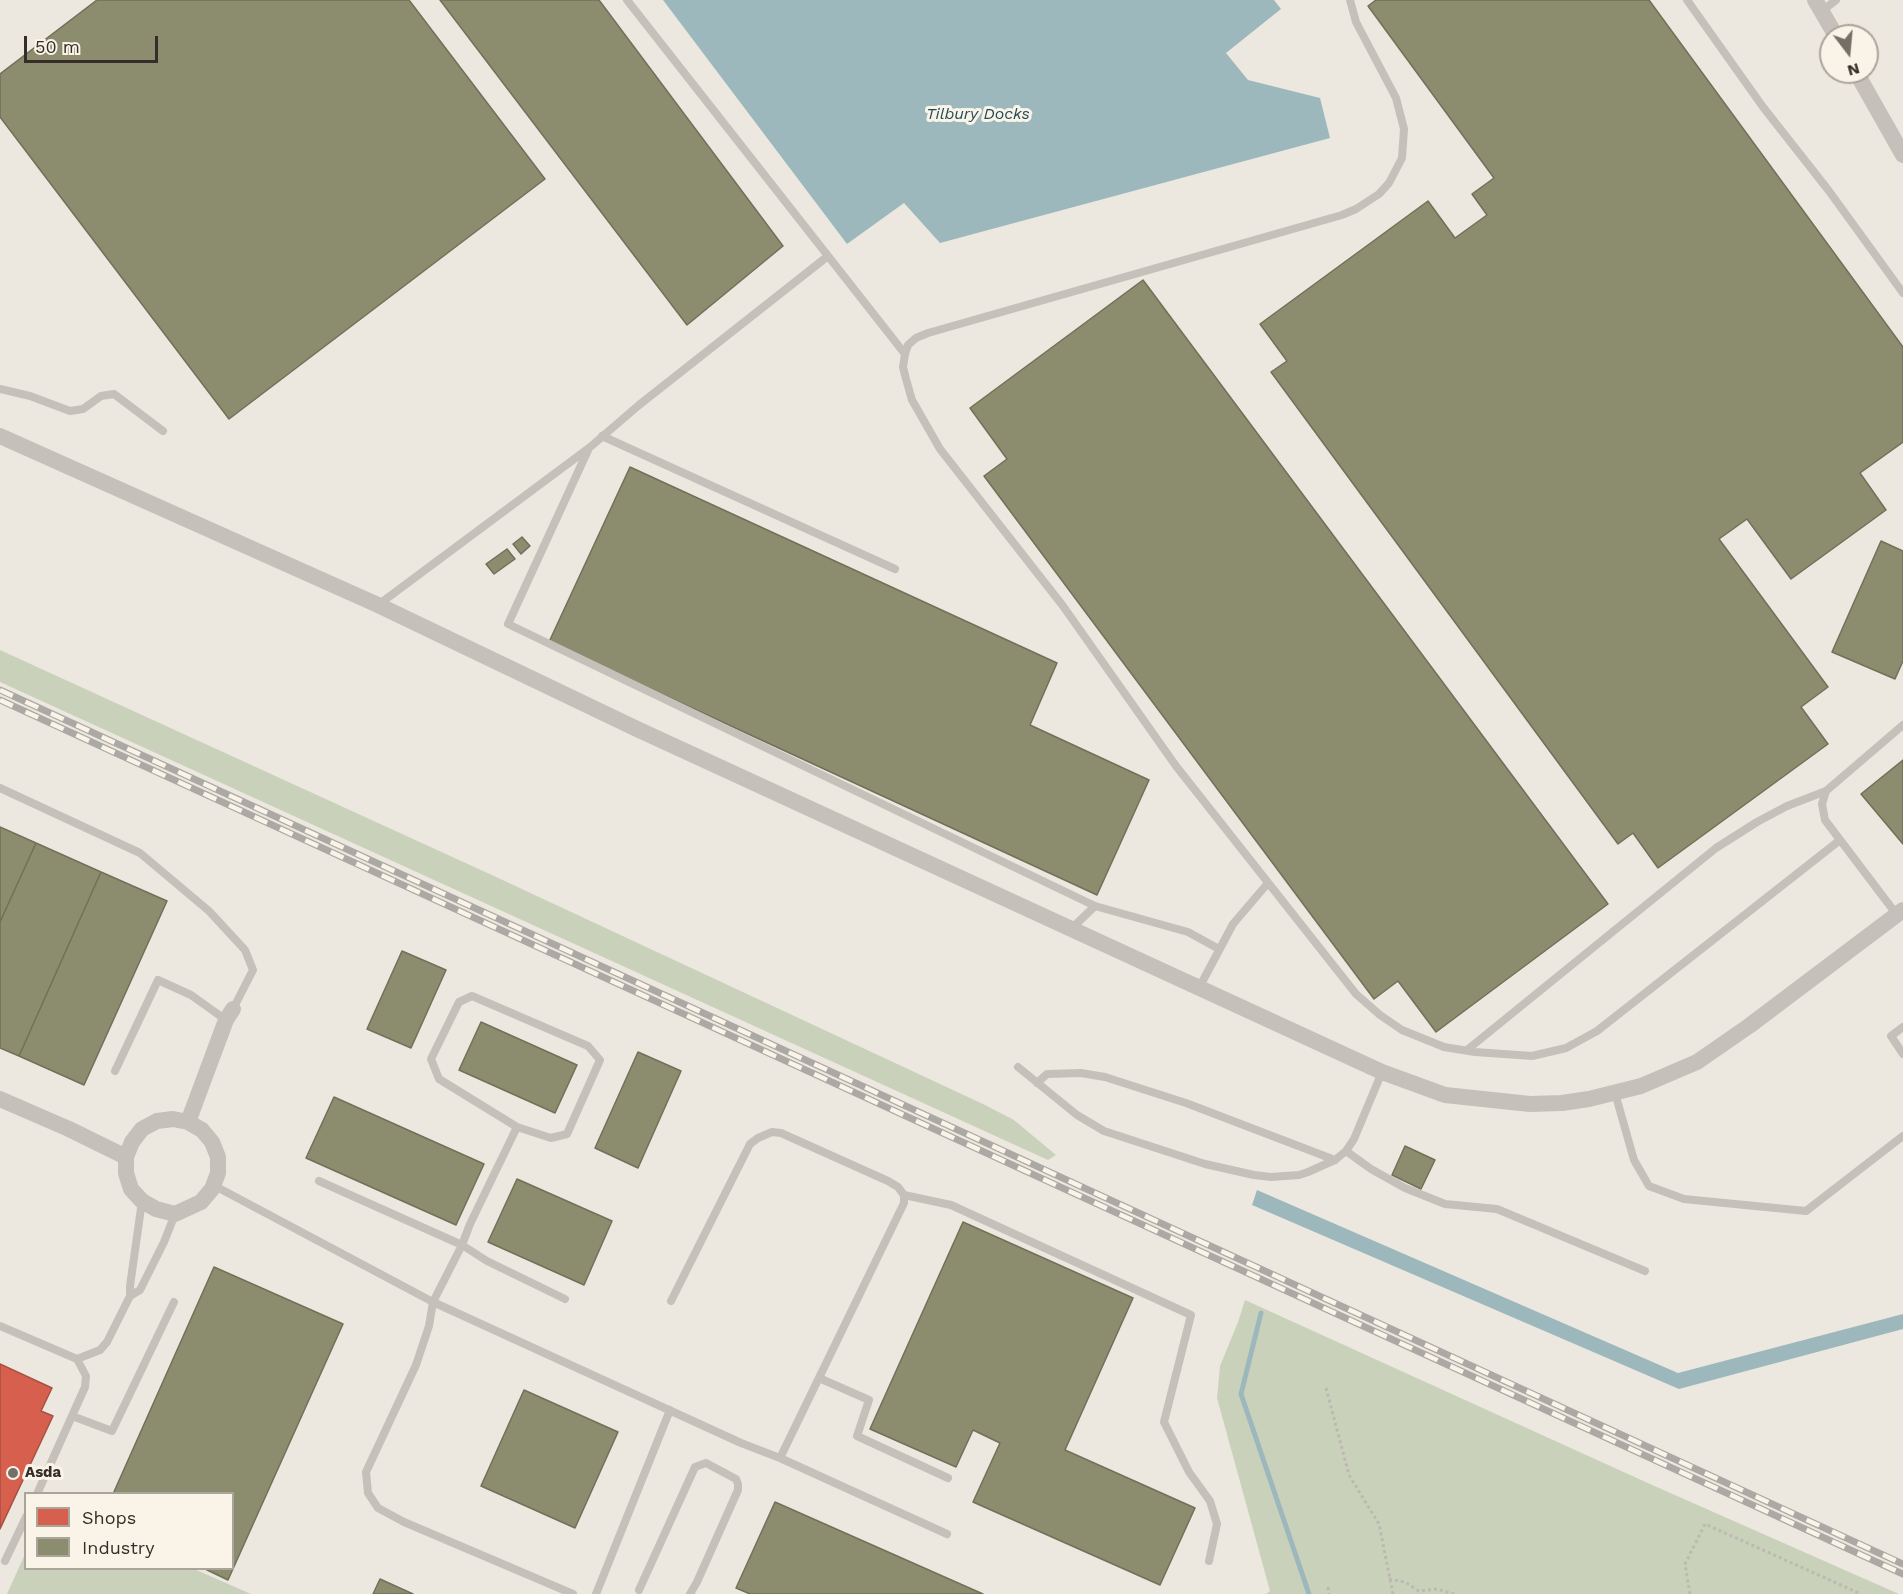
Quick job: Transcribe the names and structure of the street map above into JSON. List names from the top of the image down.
{
  "water": ["Tilbury Docks"],
  "places": ["Asda"],
  "legend": ["Shops", "Industry"],
  "scale_bar": "50 m",
  "north": "bottom"
}
